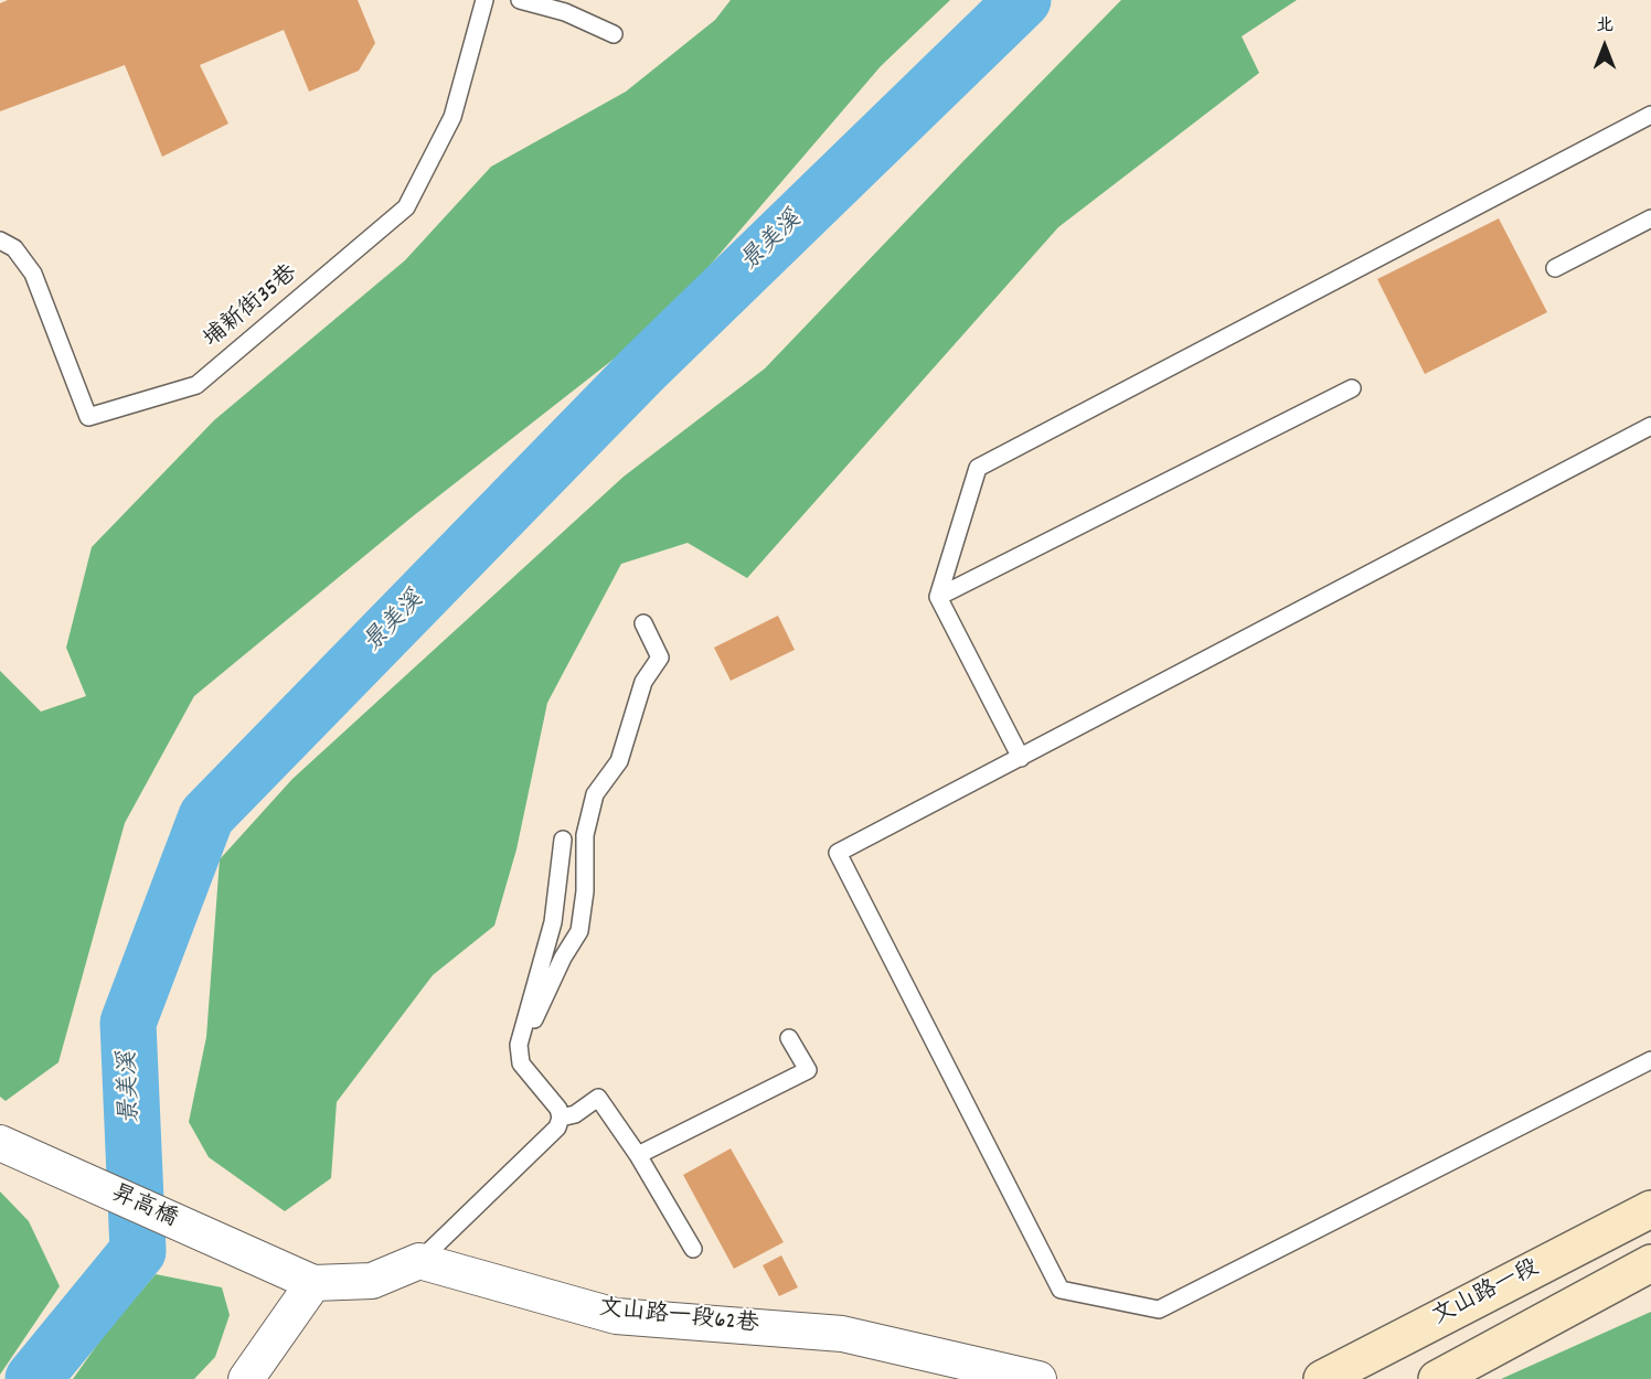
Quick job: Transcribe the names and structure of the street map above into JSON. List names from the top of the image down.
{
  "streets": {
    "main road": ["文山路一段"],
    "street": ["昇高橋", "文山路一段62巷"],
    "lane": ["埔新街35巷"]
  },
  "water": ["景美溪"],
  "north": "top"
}
